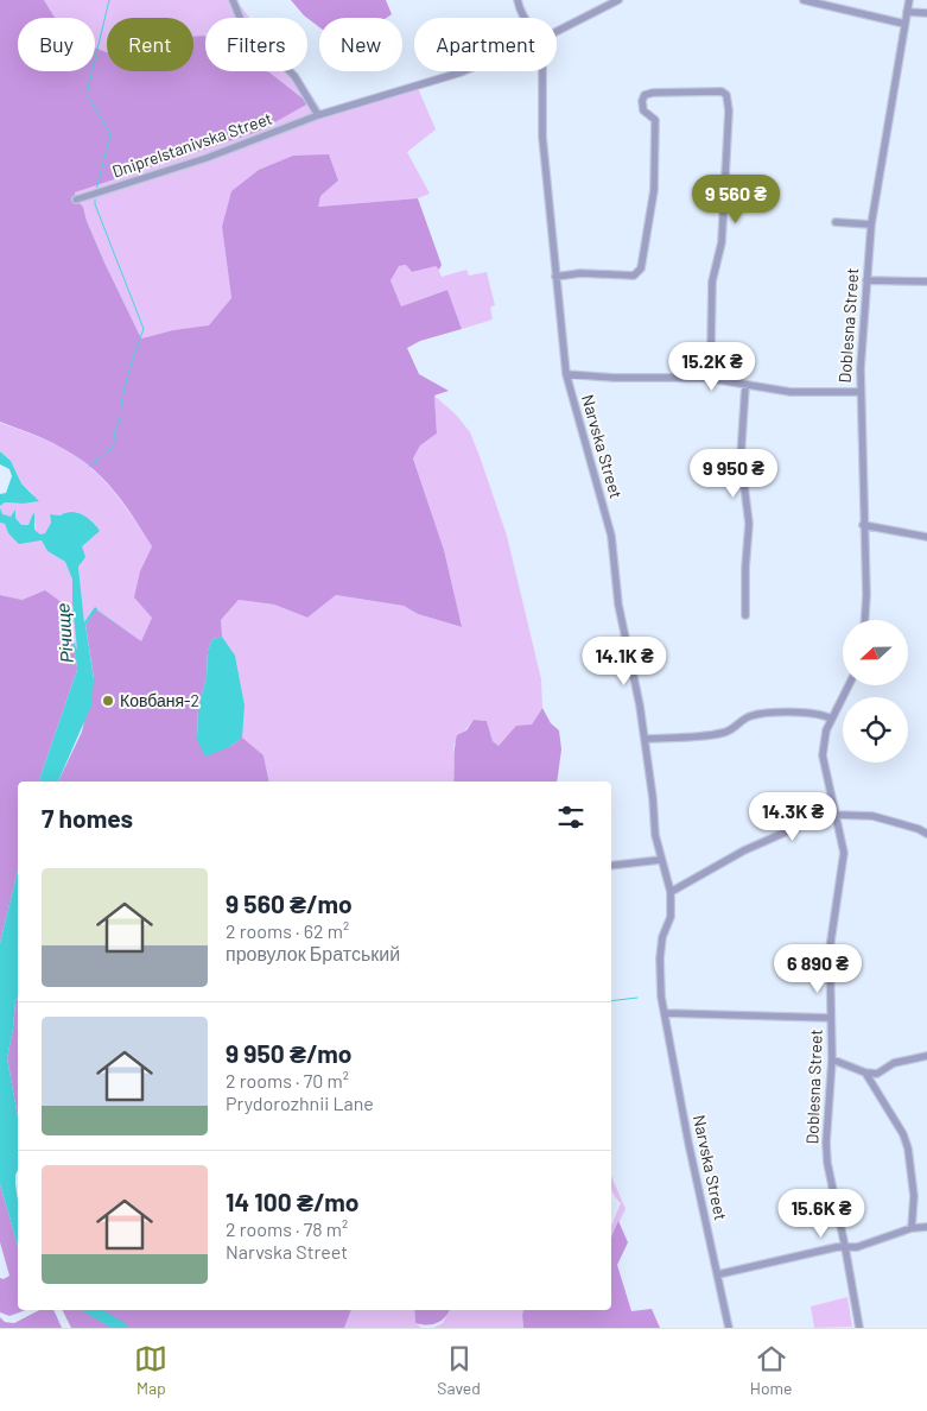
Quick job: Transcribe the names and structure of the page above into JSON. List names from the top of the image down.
{
  "streets": {
    "street": ["Dniprelstanivska Street", "Doblesna Street", "Narvska Street"]
  },
  "water": ["Річище"],
  "places": ["Ковбаня-2"],
  "north": "left",
  "page": {
    "chip": [
      "Buy",
      "Rent",
      "Filters",
      "New",
      "Apartment"
    ],
    "price": [
      "9 560 ₴",
      "15.2K ₴",
      "9 950 ₴",
      "14.1K ₴",
      "14.3K ₴",
      "6 890 ₴",
      "15.6K ₴"
    ],
    "heading": "7 homes",
    "list": [
      {
        "name": "9 560 ₴/mo",
        "note": "2 rooms · 62 m² · провулок Братський"
      },
      {
        "name": "9 950 ₴/mo",
        "note": "2 rooms · 70 m² · Prydorozhnii Lane"
      },
      {
        "name": "14 100 ₴/mo",
        "note": "2 rooms · 78 m² · Narvska Street"
      }
    ],
    "tabs": ["Map", "Saved", "Home"]
  }
}
